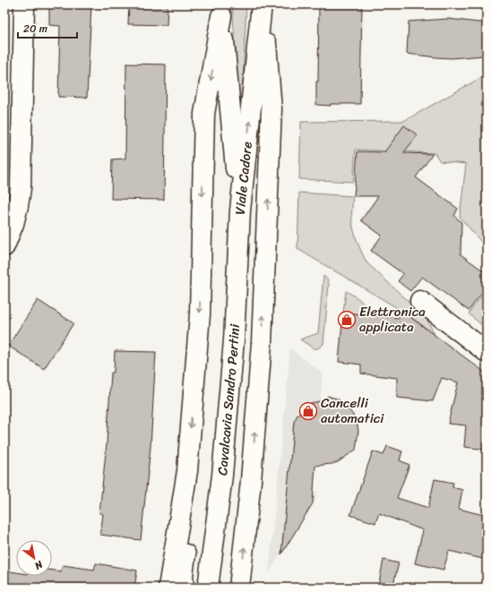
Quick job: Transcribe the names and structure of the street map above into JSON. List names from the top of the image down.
{
  "streets": {
    "main road": ["Viale Cadore", "Cavalcavia Sandro Pertini"]
  },
  "crossings": [
    ["Viale Cadore", "Cavalcavia Sandro Pertini"]
  ],
  "places": {
    "shop": ["Elettronica applicata", "Cancelli automatici"]
  },
  "scale_bar": "20 m",
  "north": "bottom right"
}
